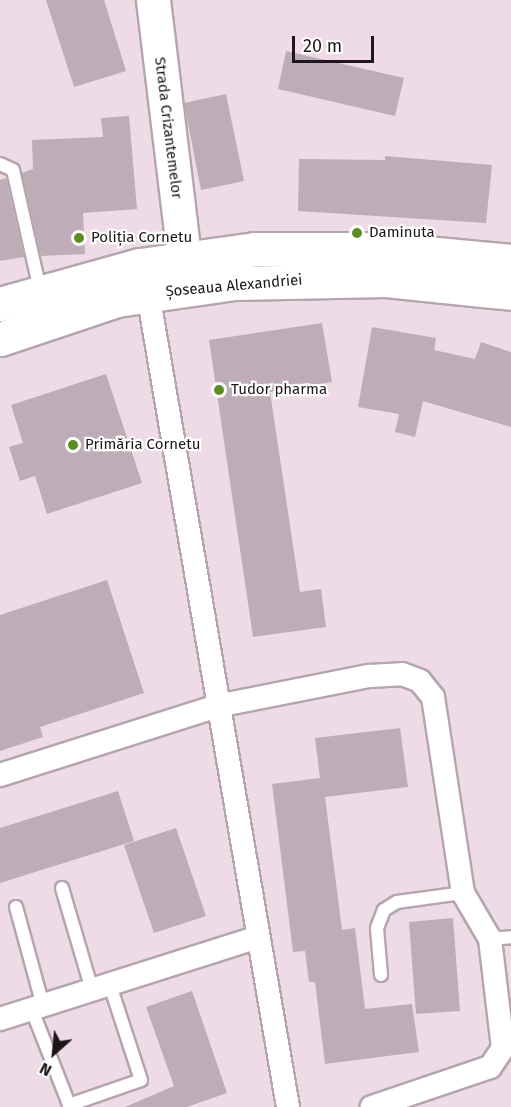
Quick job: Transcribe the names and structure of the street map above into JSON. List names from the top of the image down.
{
  "streets": {
    "main road": ["Strada Crizantemelor", "Șoseaua Alexandriei"]
  },
  "places": [
    "Daminuta",
    "Poliția Cornetu",
    "Tudor pharma",
    "Primăria Cornetu"
  ],
  "scale_bar": "20 m",
  "north": "bottom left"
}
